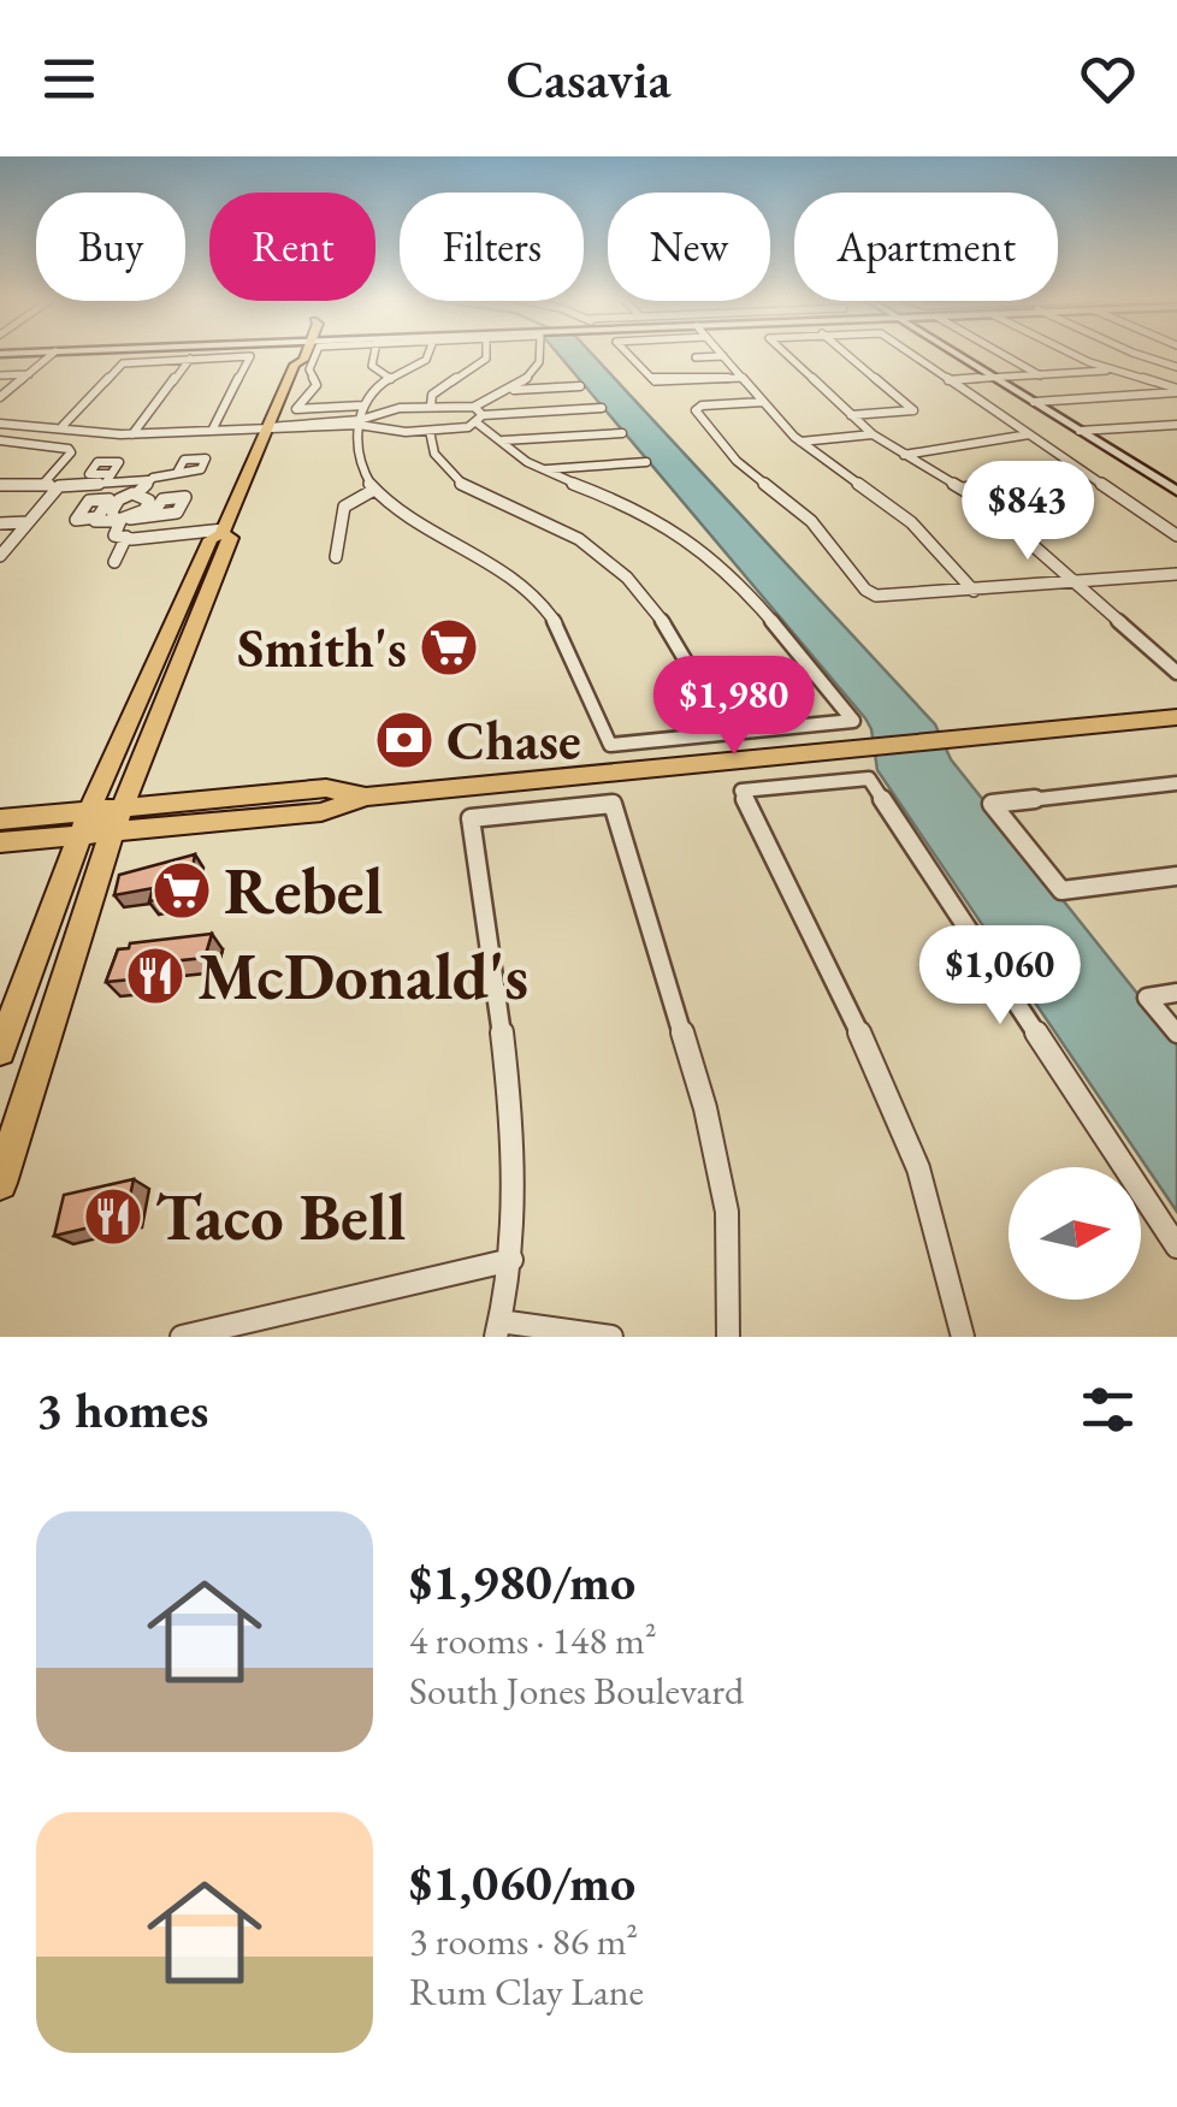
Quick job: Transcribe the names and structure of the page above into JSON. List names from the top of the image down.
{
  "places": {
    "supermarket": ["Smith's", "Rebel"],
    "bank": ["Chase"],
    "restaurant": ["McDonald's", "Taco Bell"]
  },
  "north": "right",
  "page": {
    "header": "Casavia",
    "chip": [
      "Buy",
      "Rent",
      "Filters",
      "New",
      "Apartment"
    ],
    "price": ["$843", "$1,980", "$1,060"],
    "heading": "3 homes",
    "list": [
      {
        "name": "$1,980/mo",
        "note": "4 rooms · 148 m² · South Jones Boulevard"
      },
      {
        "name": "$1,060/mo",
        "note": "3 rooms · 86 m² · Rum Clay Lane"
      }
    ]
  }
}
